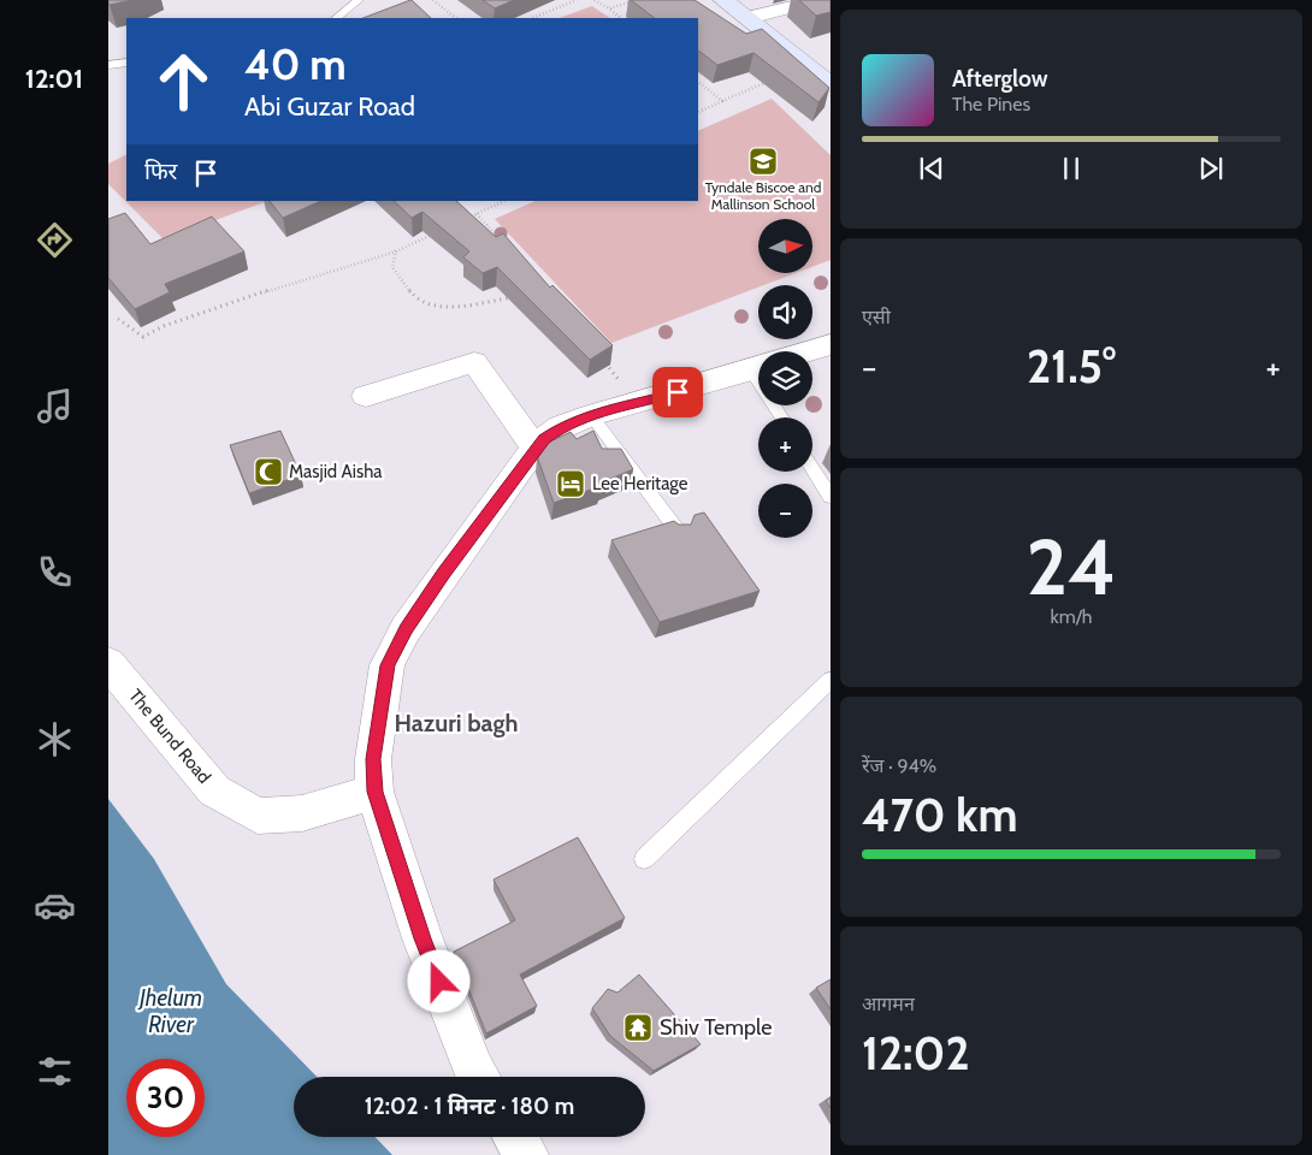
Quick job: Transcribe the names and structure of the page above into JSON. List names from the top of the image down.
{
  "streets": {
    "street": ["The Bund Road"]
  },
  "districts": ["Hazuri bagh"],
  "water": ["Jhelum River"],
  "places": {
    "school or university": ["Tyndale Biscoe and Mallinson School"],
    "mosque": ["Masjid Aisha"],
    "hotel": ["Lee Heritage"],
    "temple": ["Shiv Temple"]
  },
  "north": "right",
  "page": {
    "tabs": "12:01",
    "turn": ["40 m", "Abi Guzar Road"],
    "song": ["Afterglow", "The Pines"],
    "then": "फिर",
    "map_buttons": ["+", "−"],
    "tile": [
      "एसी",
      ["24", "km/h"],
      ["रेंज · 94%", "470 km"],
      ["आगमन", "12:02"]
    ],
    "heat": ["−", "21.5°", "+"],
    "limit": "30",
    "trip": "12:02 · 1 मिनट · 180 m"
  }
}
